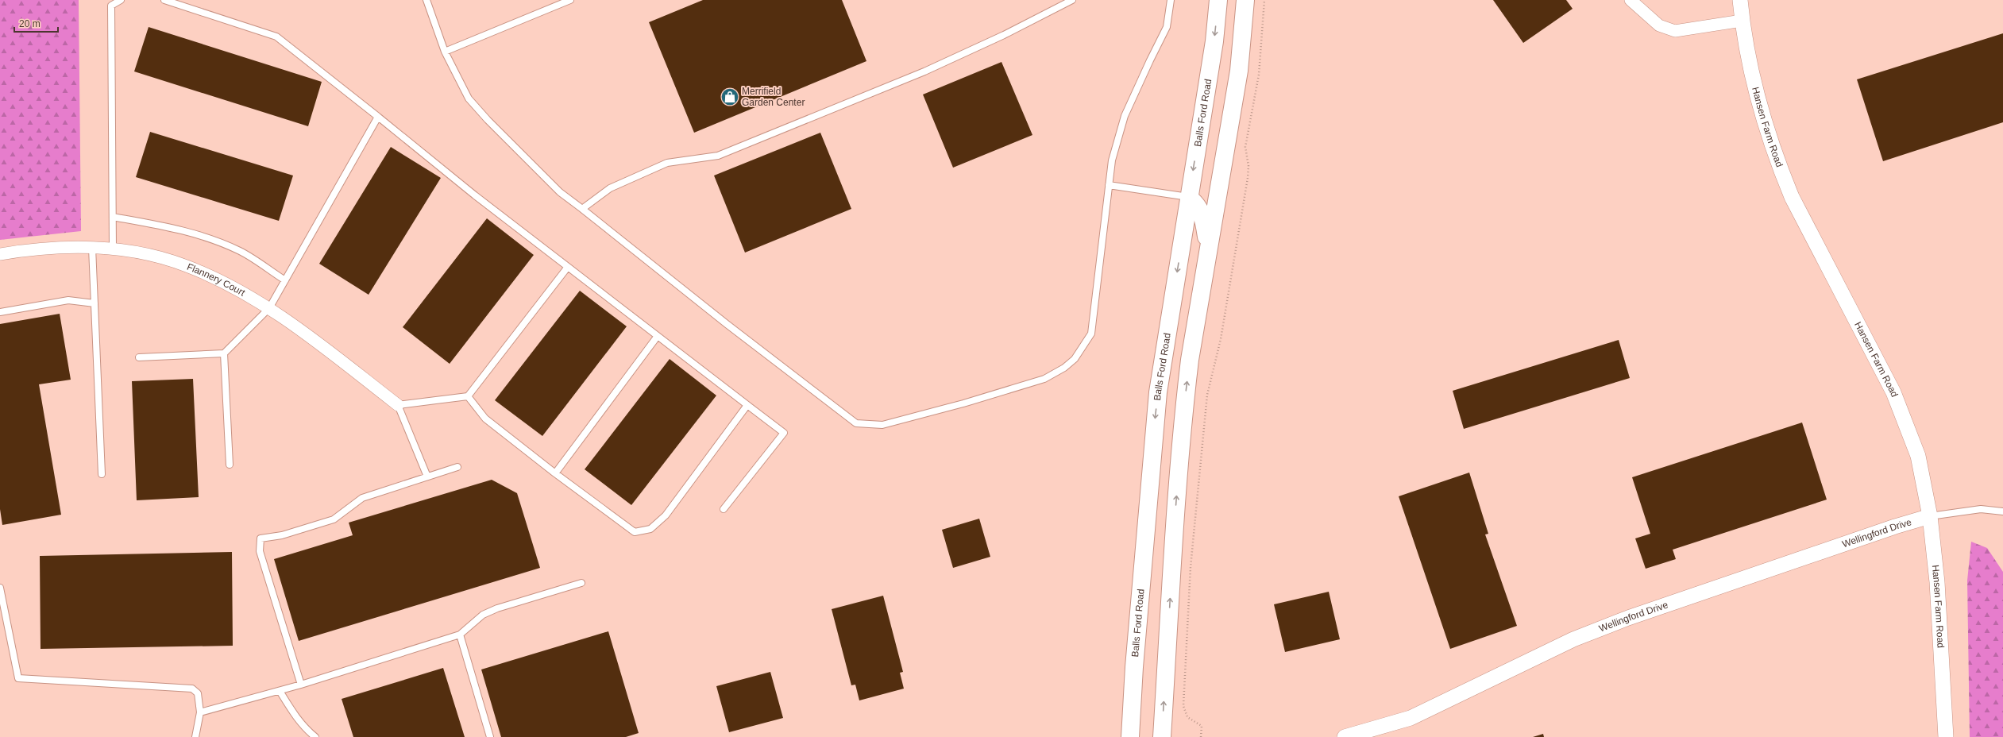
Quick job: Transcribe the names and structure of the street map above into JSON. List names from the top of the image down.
{
  "streets": {
    "main road": ["Balls Ford Road"],
    "street": ["Hansen Farm Road", "Flannery Court", "Wellingford Drive"]
  },
  "crossings": [
    ["Hansen Farm Road", "Wellingford Drive"]
  ],
  "places": {
    "shop": ["Merrifield Garden Center"]
  },
  "scale_bar": "20 m"
}
